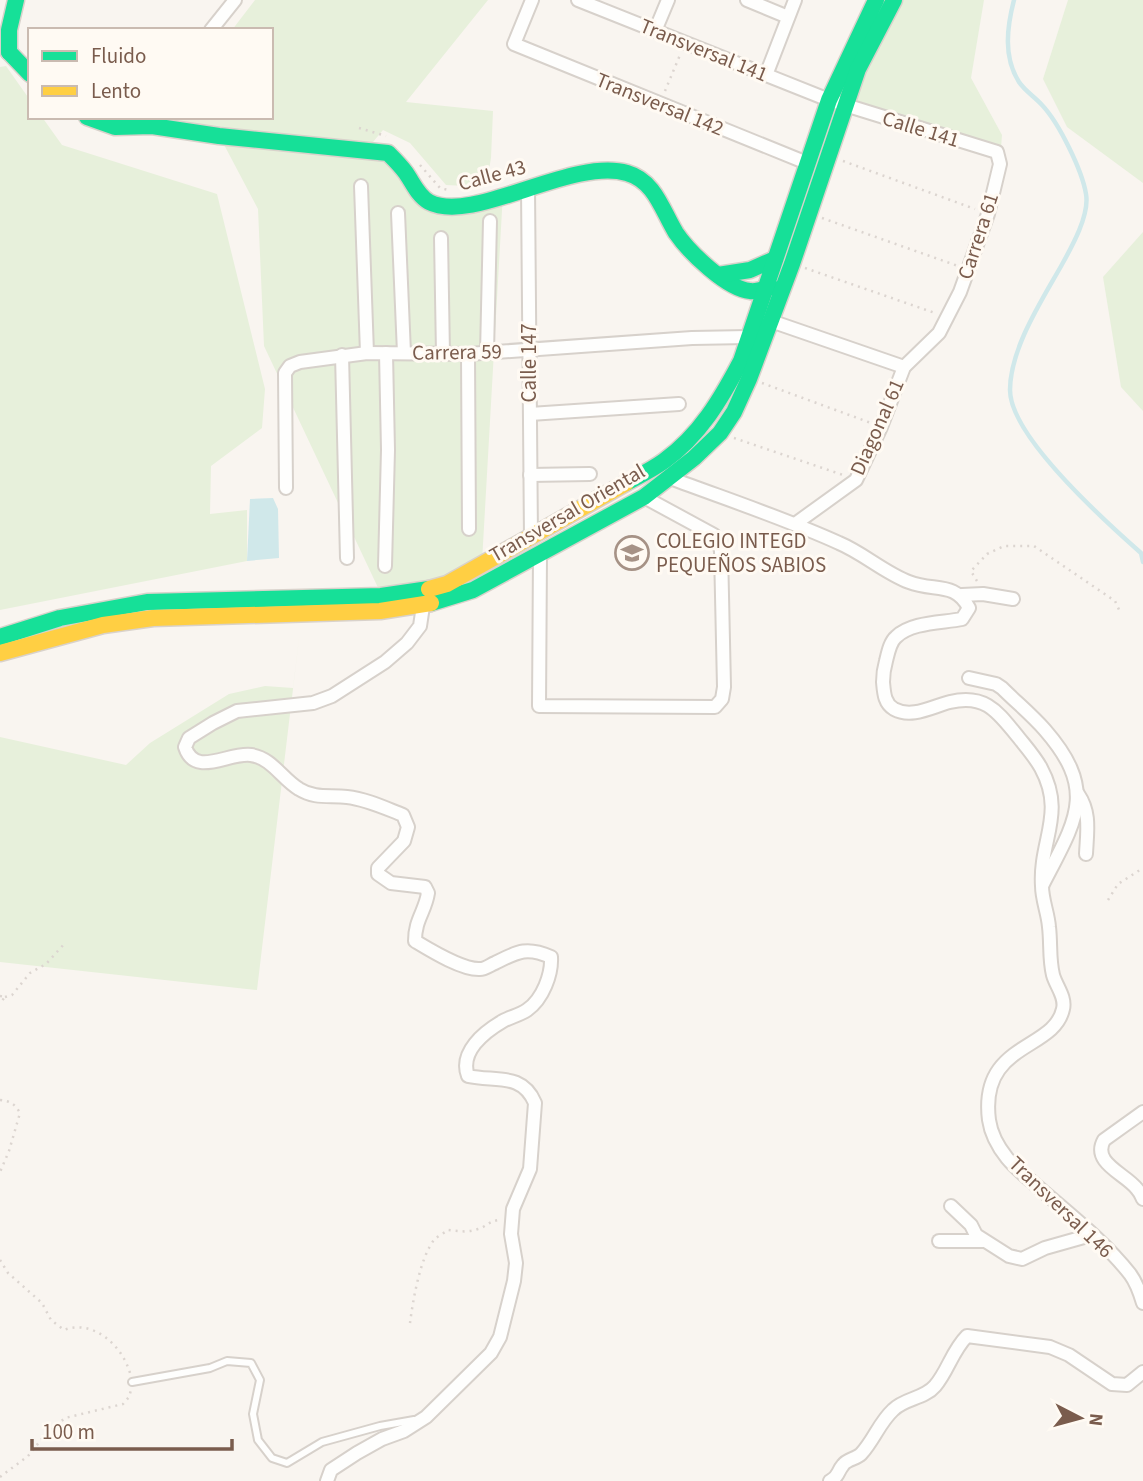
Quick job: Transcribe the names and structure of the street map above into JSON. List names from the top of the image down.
{
  "streets": {
    "main road": ["Calle 43", "Transversal Oriental"],
    "street": [
      "Transversal 141",
      "Transversal 142",
      "Calle 141",
      "Carrera 61",
      "Carrera 59",
      "Calle 147",
      "Diagonal 61",
      "Transversal 146"
    ]
  },
  "crossings": [
    ["Transversal 141", "Calle 141"],
    ["Transversal 141", "Transversal Oriental"],
    ["Transversal 142", "Transversal Oriental"],
    ["Calle 141", "Carrera 61"],
    ["Calle 141", "Transversal Oriental"],
    ["Calle 43", "Calle 147"],
    ["Calle 43", "Transversal Oriental"],
    ["Carrera 61", "Diagonal 61"],
    ["Carrera 59", "Calle 147"],
    ["Carrera 59", "Transversal Oriental"],
    ["Calle 147", "Transversal Oriental"]
  ],
  "places": {
    "school or university": ["COLEGIO INTEGD PEQUEÑOS SABIOS"]
  },
  "legend": ["Fluido", "Lento"],
  "scale_bar": "100 m",
  "north": "right"
}
